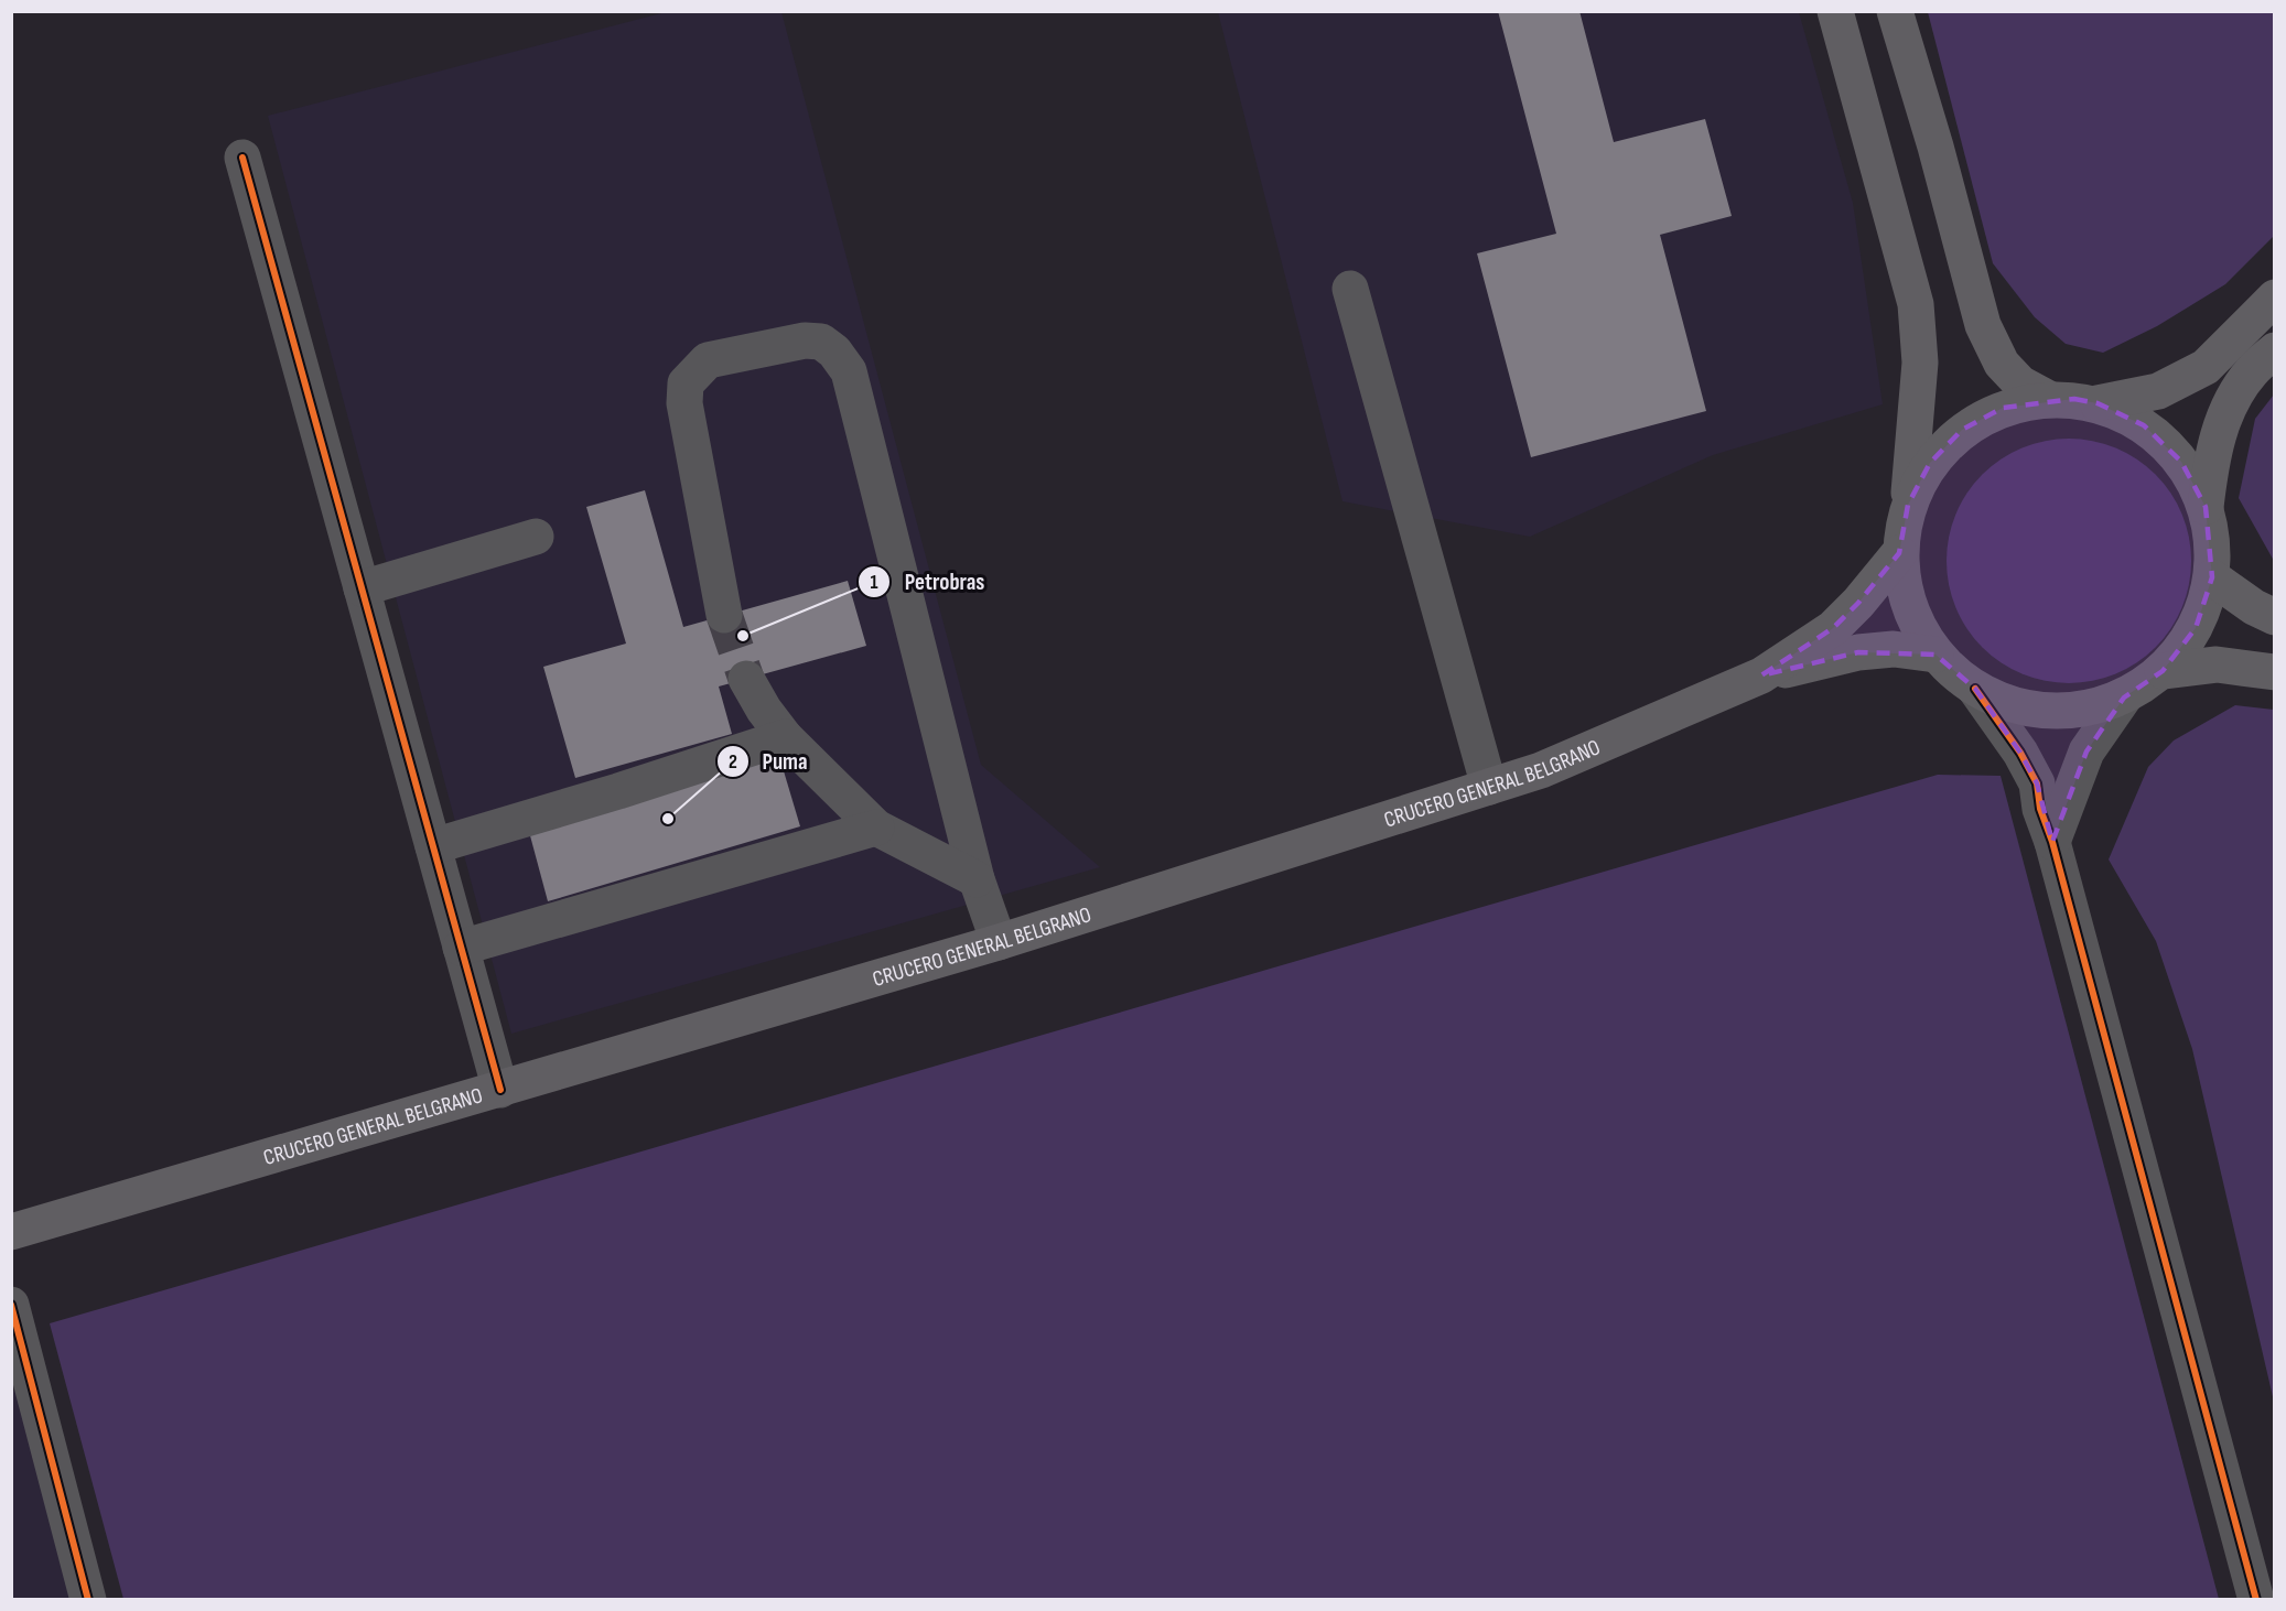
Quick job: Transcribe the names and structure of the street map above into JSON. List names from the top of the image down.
{
  "streets": {
    "main road": ["CRUCERO GENERAL BELGRANO"]
  },
  "places": ["Petrobras", "Puma"]
}
